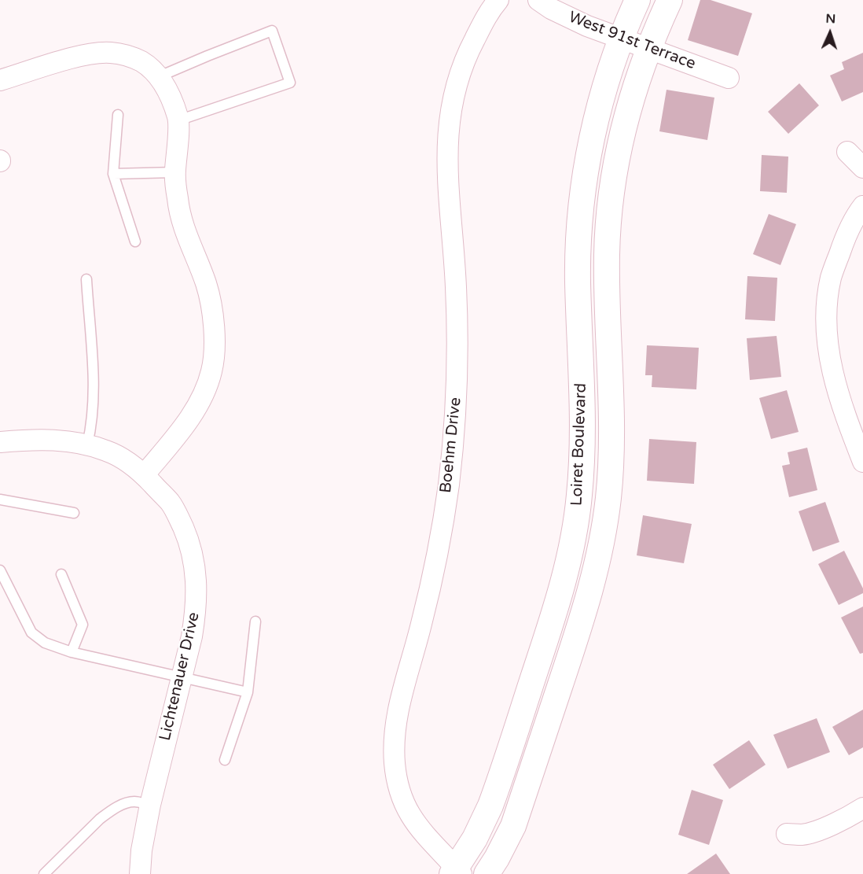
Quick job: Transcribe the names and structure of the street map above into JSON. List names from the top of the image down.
{
  "streets": {
    "street": [
      "West 91st Terrace",
      "Loiret Boulevard",
      "Boehm Drive",
      "Lichtenauer Drive"
    ]
  },
  "crossings": [
    ["West 91st Terrace", "Loiret Boulevard"],
    ["Loiret Boulevard", "Boehm Drive"]
  ],
  "north": "top"
}
